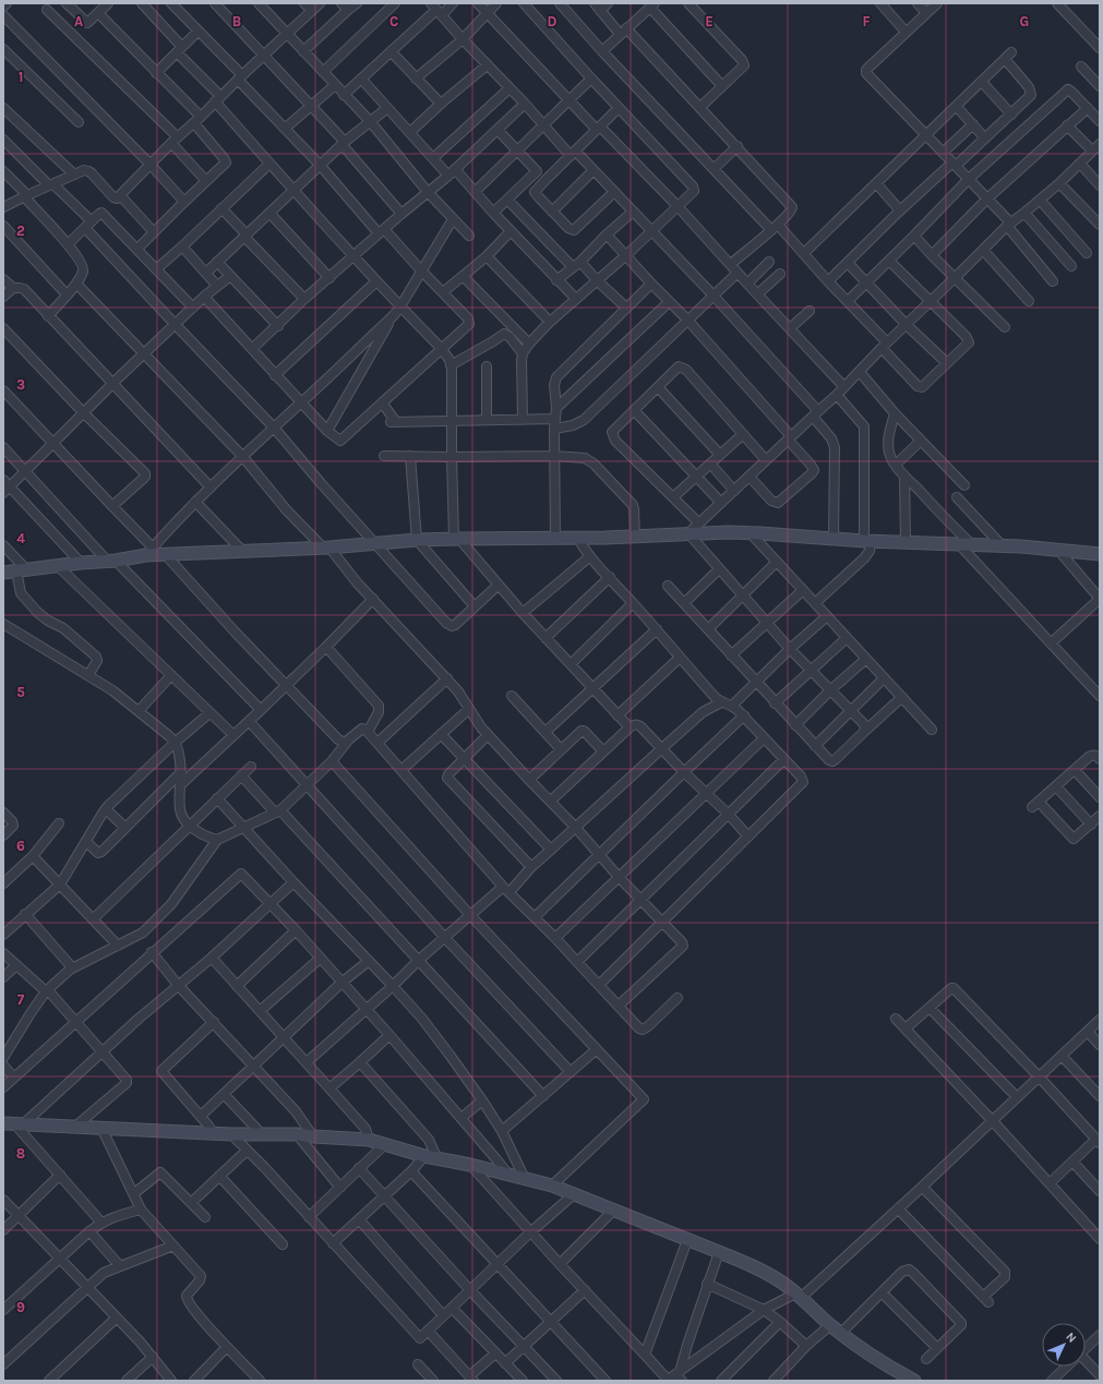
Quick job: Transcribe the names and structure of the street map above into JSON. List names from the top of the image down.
{
  "north": "top right",
  "grid": {
    "columns": [
      "A",
      "B",
      "C",
      "D",
      "E",
      "F",
      "G"
    ],
    "rows": [
      "1",
      "2",
      "3",
      "4",
      "5",
      "6",
      "7",
      "8",
      "9"
    ]
  }
}
